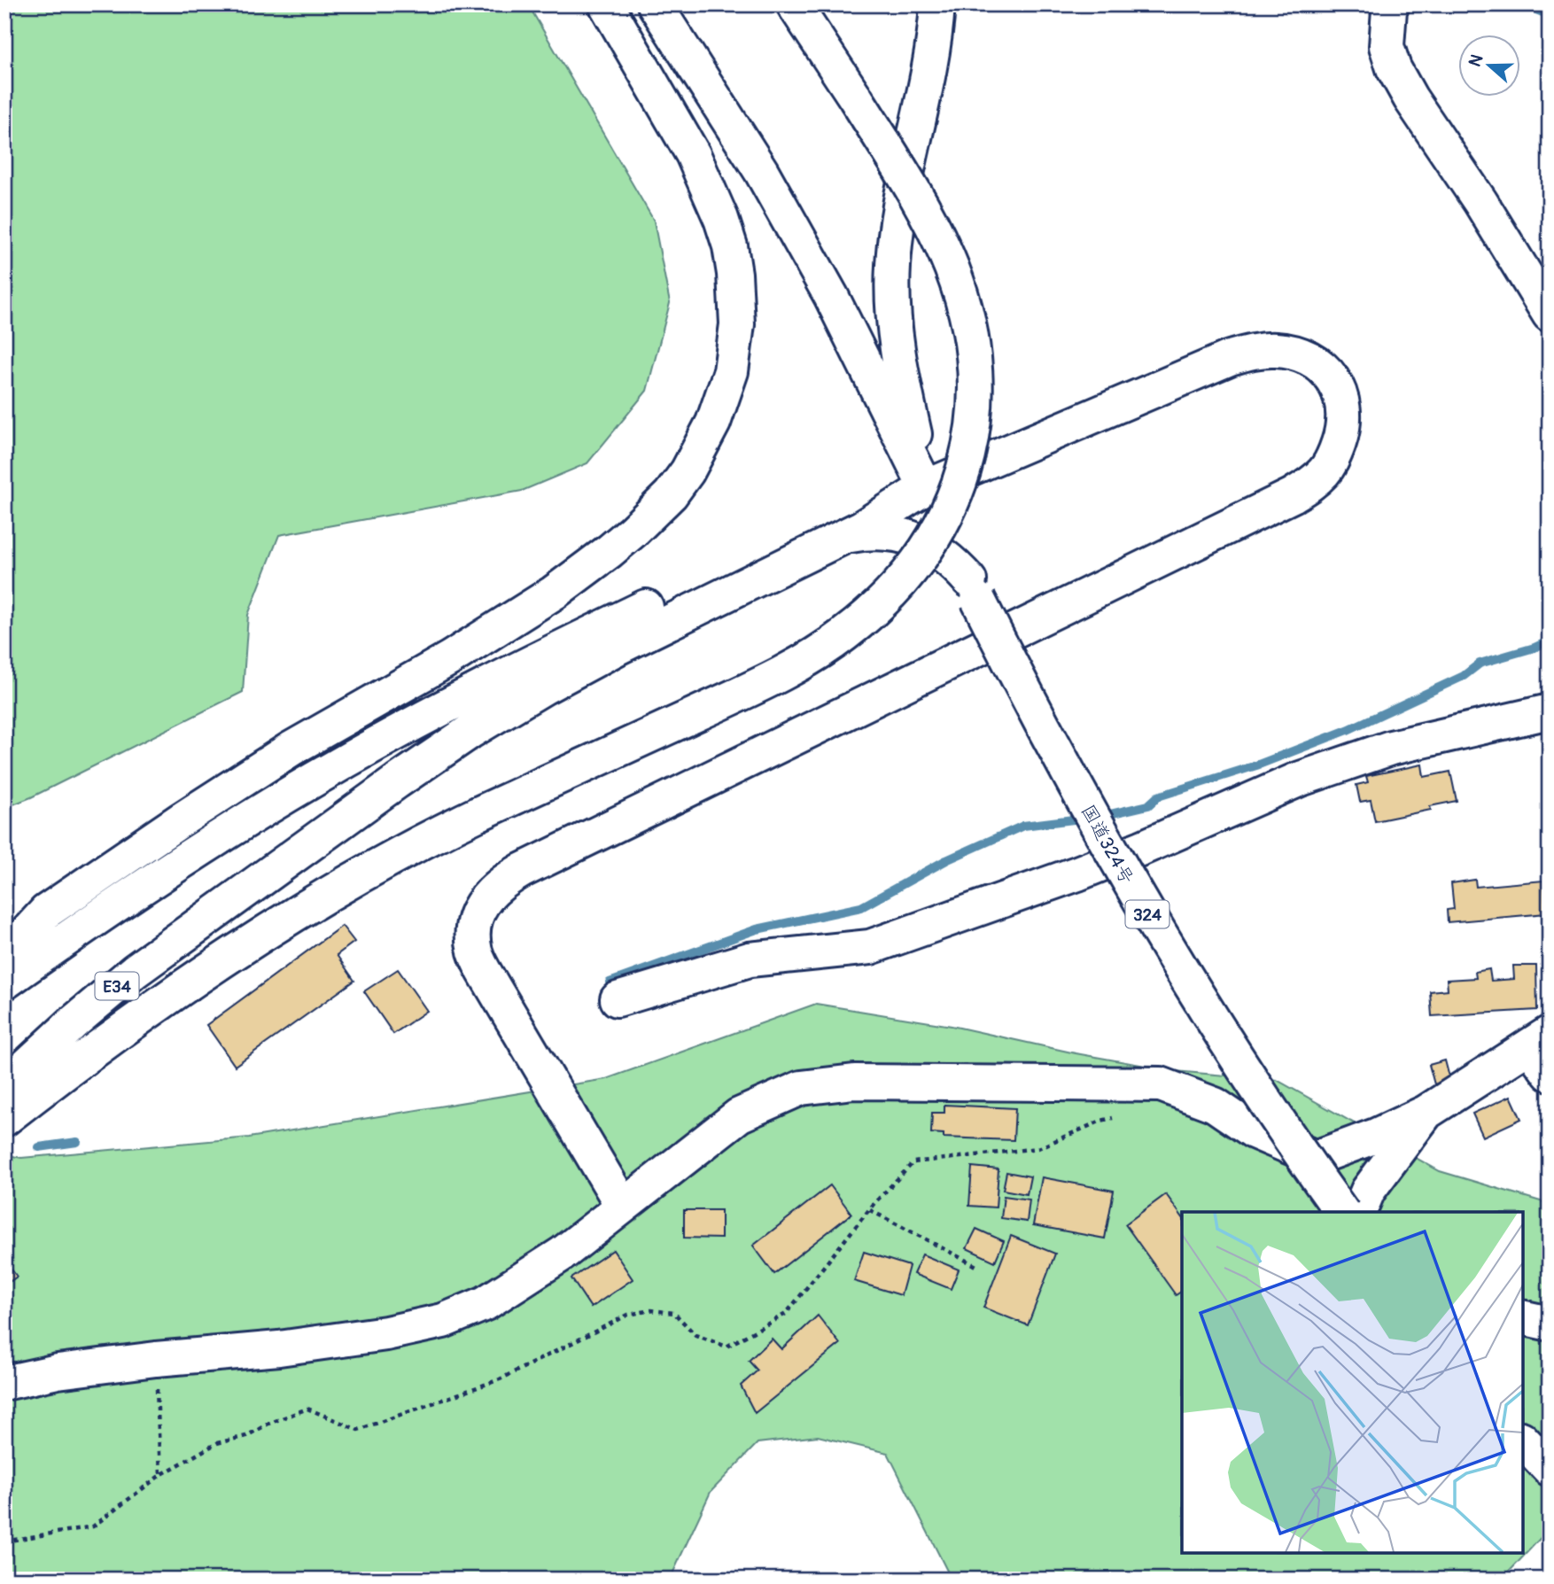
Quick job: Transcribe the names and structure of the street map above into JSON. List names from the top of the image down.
{
  "streets": {
    "main road": ["国道324号", "324", "E34"]
  },
  "north": "left"
}
